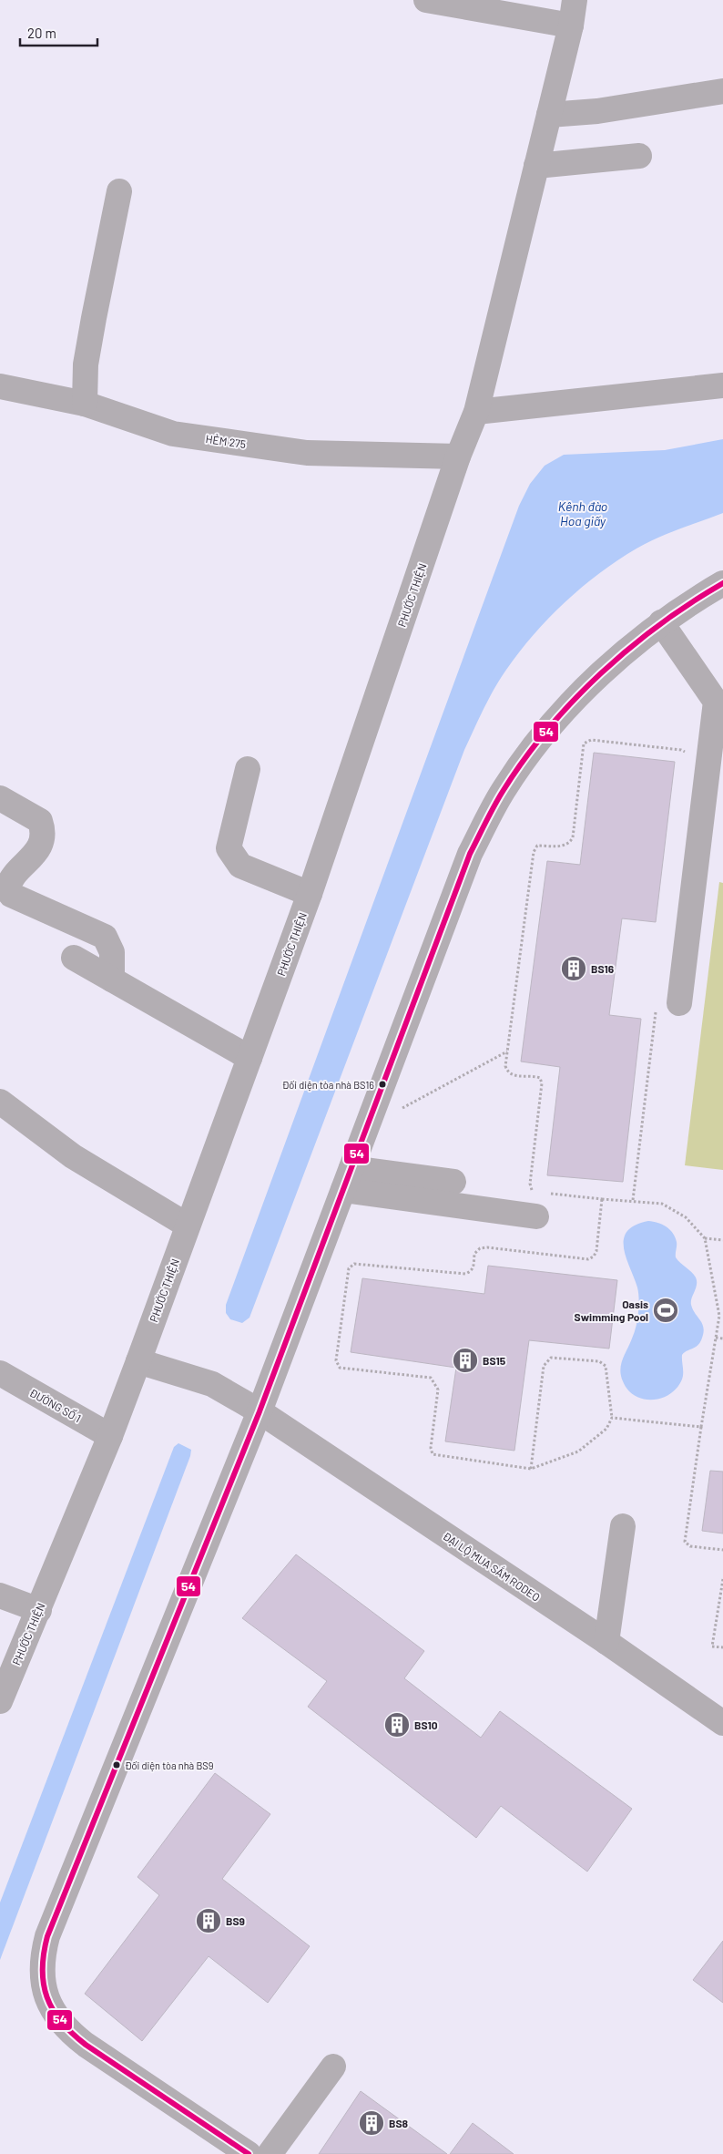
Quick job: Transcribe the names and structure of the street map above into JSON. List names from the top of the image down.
{
  "streets": {
    "street": [
      "HẺM 275",
      "PHƯỚC THIỆN",
      "ĐƯỜNG SỐ 1",
      "ĐẠI LỘ MUA SẮM RODEO"
    ]
  },
  "crossings": [
    ["HẺM 275", "PHƯỚC THIỆN"],
    ["PHƯỚC THIỆN", "ĐƯỜNG SỐ 1"],
    ["PHƯỚC THIỆN", "ĐẠI LỘ MUA SẮM RODEO"]
  ],
  "water": ["Kênh đào Hoa giấy"],
  "places": {
    "building": [
      "BS16",
      "BS15",
      "BS10",
      "BS9",
      "BS8"
    ],
    "other": ["Đối diện tòa nhà BS16", "Đối diện tòa nhà BS9"],
    "sports": ["Oasis Swimming Pool"]
  },
  "lines": ["transit line 54"],
  "scale_bar": "20 m"
}
